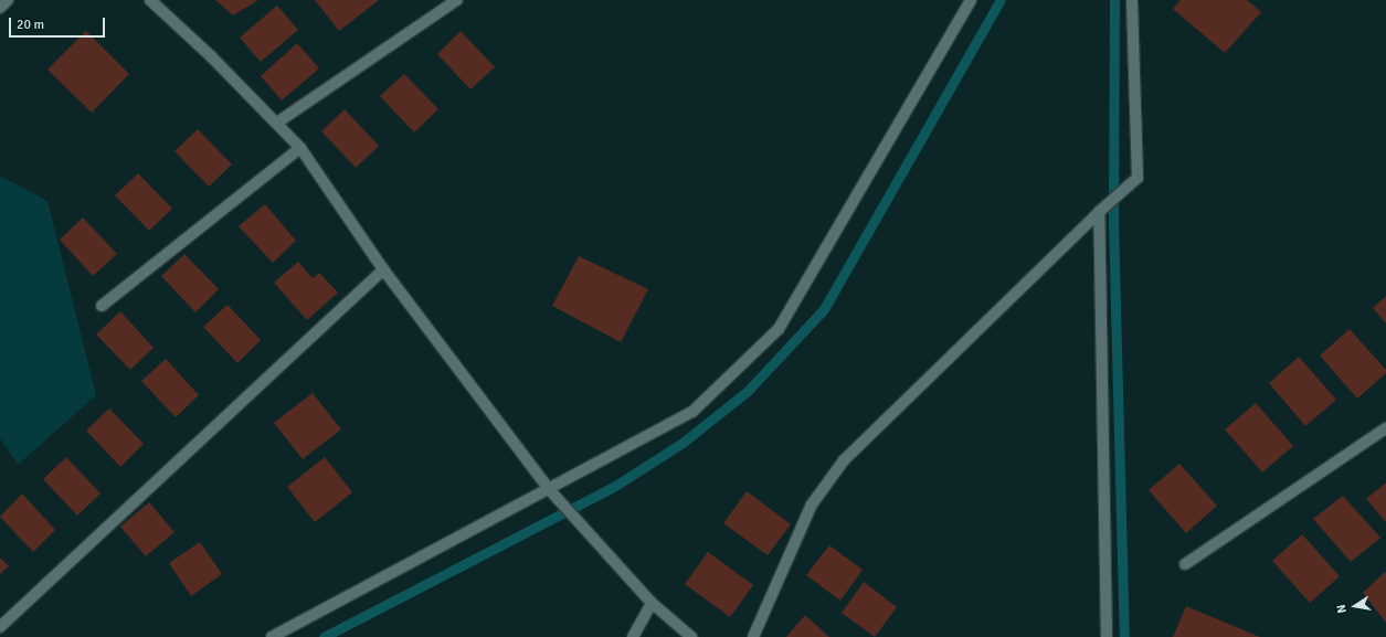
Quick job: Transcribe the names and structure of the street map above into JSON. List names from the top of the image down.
{
  "scale_bar": "20 m",
  "north": "left"
}
